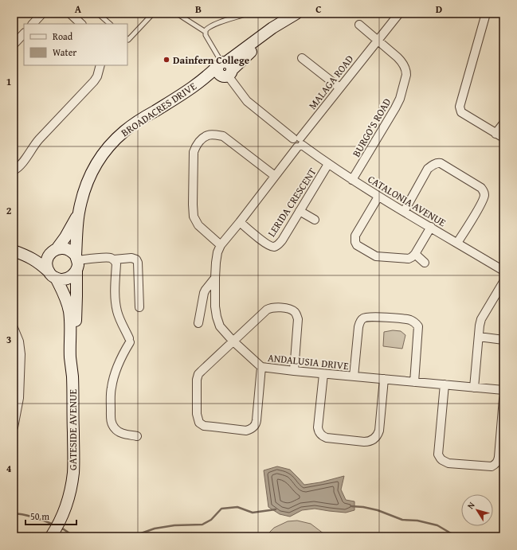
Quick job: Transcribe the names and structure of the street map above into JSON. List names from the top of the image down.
{
  "streets": {
    "street": [
      "MALAGA ROAD",
      "BROADACRES DRIVE",
      "BURGO'S ROAD",
      "CATALONIA AVENUE",
      "LERIDA CRESCENT",
      "ANDALUSIA DRIVE",
      "GATESIDE AVENUE"
    ]
  },
  "crossings": [
    ["MALAGA ROAD", "BURGO'S ROAD"],
    ["MALAGA ROAD", "CATALONIA AVENUE"],
    ["MALAGA ROAD", "ANDALUSIA DRIVE"],
    ["BROADACRES DRIVE", "CATALONIA AVENUE"],
    ["BROADACRES DRIVE", "GATESIDE AVENUE"],
    ["BURGO'S ROAD", "CATALONIA AVENUE"],
    ["CATALONIA AVENUE", "LERIDA CRESCENT"],
    ["CATALONIA AVENUE", "ANDALUSIA DRIVE"],
    ["LERIDA CRESCENT", "ANDALUSIA DRIVE"]
  ],
  "places": ["Dainfern College"],
  "legend": ["Road", "Water"],
  "scale_bar": "50 m",
  "north": "top left",
  "grid": {
    "columns": [
      "A",
      "B",
      "C",
      "D"
    ],
    "rows": [
      "1",
      "2",
      "3",
      "4"
    ]
  }
}
